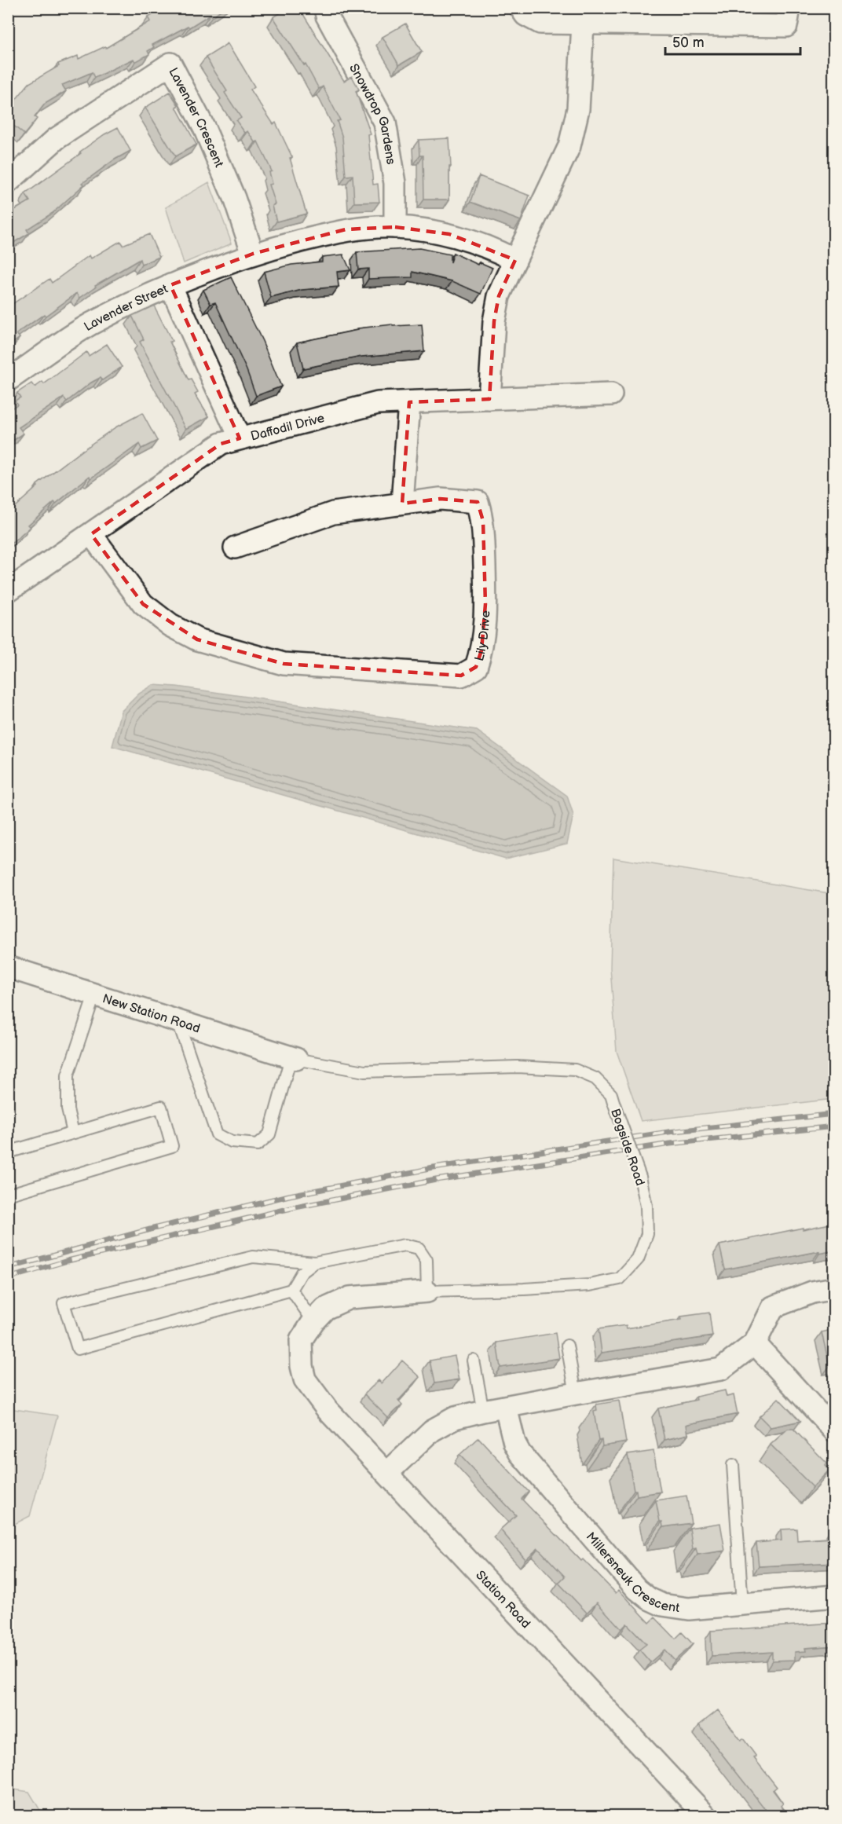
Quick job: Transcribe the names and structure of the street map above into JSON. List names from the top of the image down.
{
  "streets": {
    "street": [
      "Snowdrop Gardens",
      "Lavender Crescent",
      "Lavender Street",
      "Daffodil Drive",
      "Lily Drive",
      "New Station Road",
      "Bogside Road",
      "Millersneuk Crescent",
      "Station Road"
    ]
  },
  "crossings": [
    ["Snowdrop Gardens", "Lavender Street"],
    ["Lavender Crescent", "Lavender Street"],
    ["Daffodil Drive", "Lily Drive"],
    ["New Station Road", "Bogside Road"],
    ["Bogside Road", "Station Road"]
  ],
  "scale_bar": "50 m"
}
